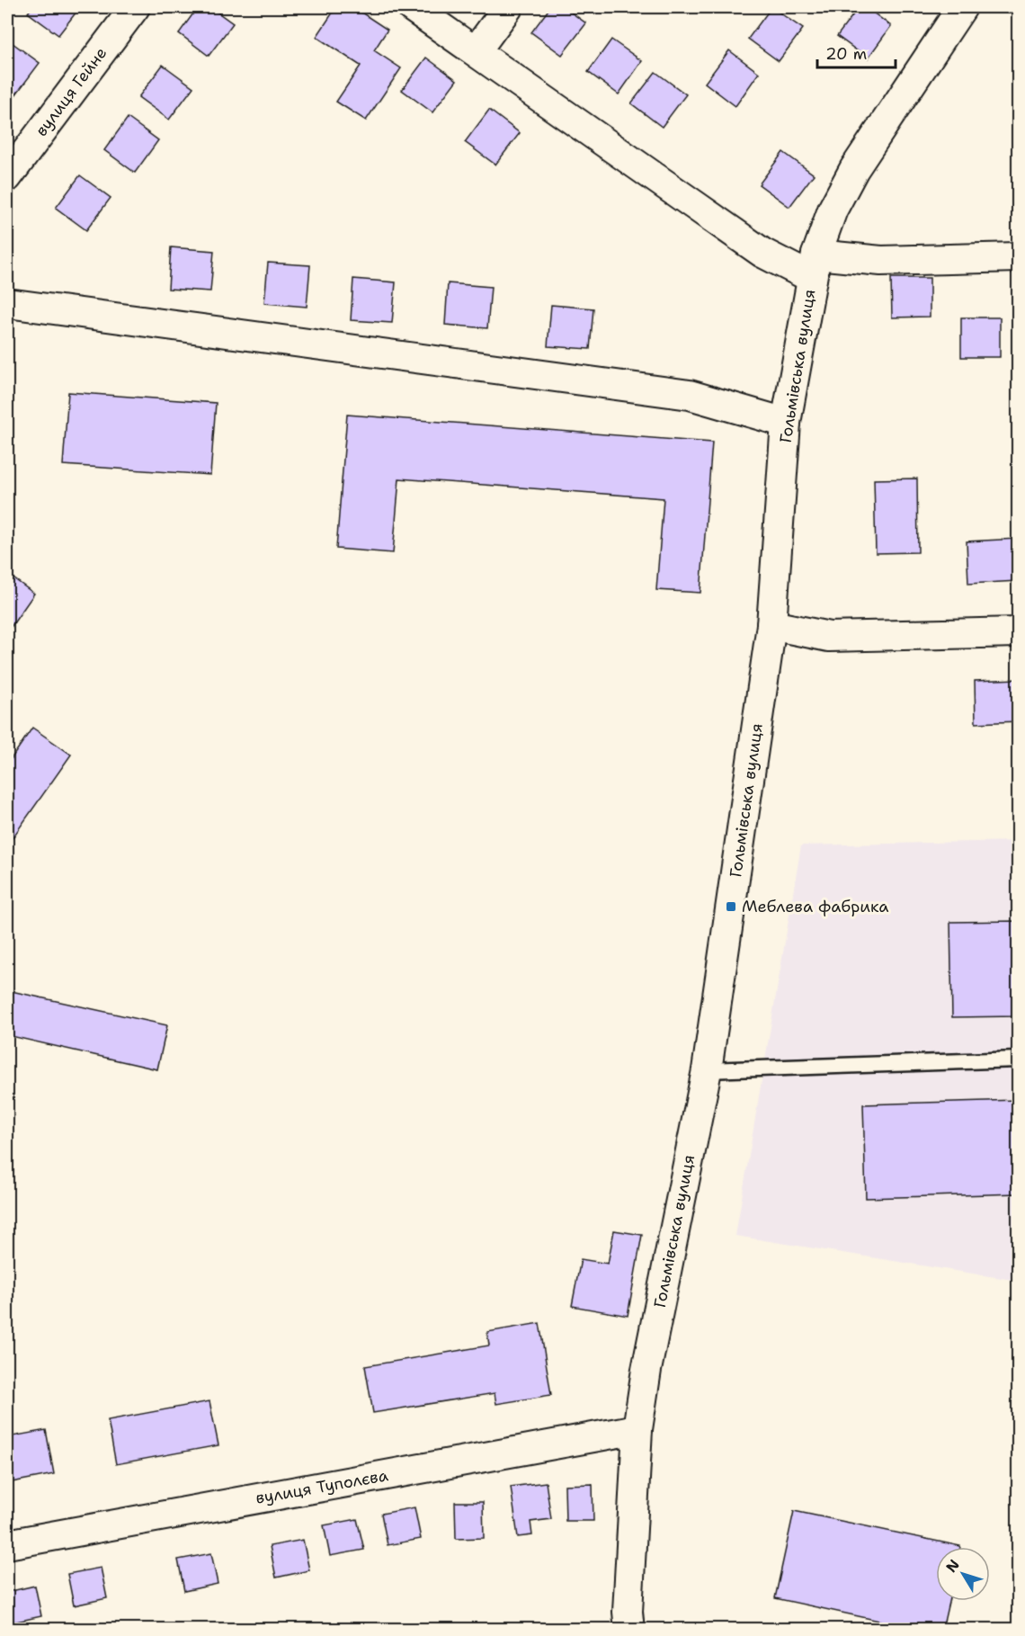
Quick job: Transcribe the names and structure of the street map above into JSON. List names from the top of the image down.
{
  "streets": {
    "street": ["вулиця Гейне", "Гольмівська вулиця", "вулиця Туполєва"]
  },
  "crossings": [
    ["Гольмівська вулиця", "вулиця Туполєва"]
  ],
  "places": {
    "transit": ["Меблева фабрика"]
  },
  "scale_bar": "20 m",
  "north": "top left"
}
